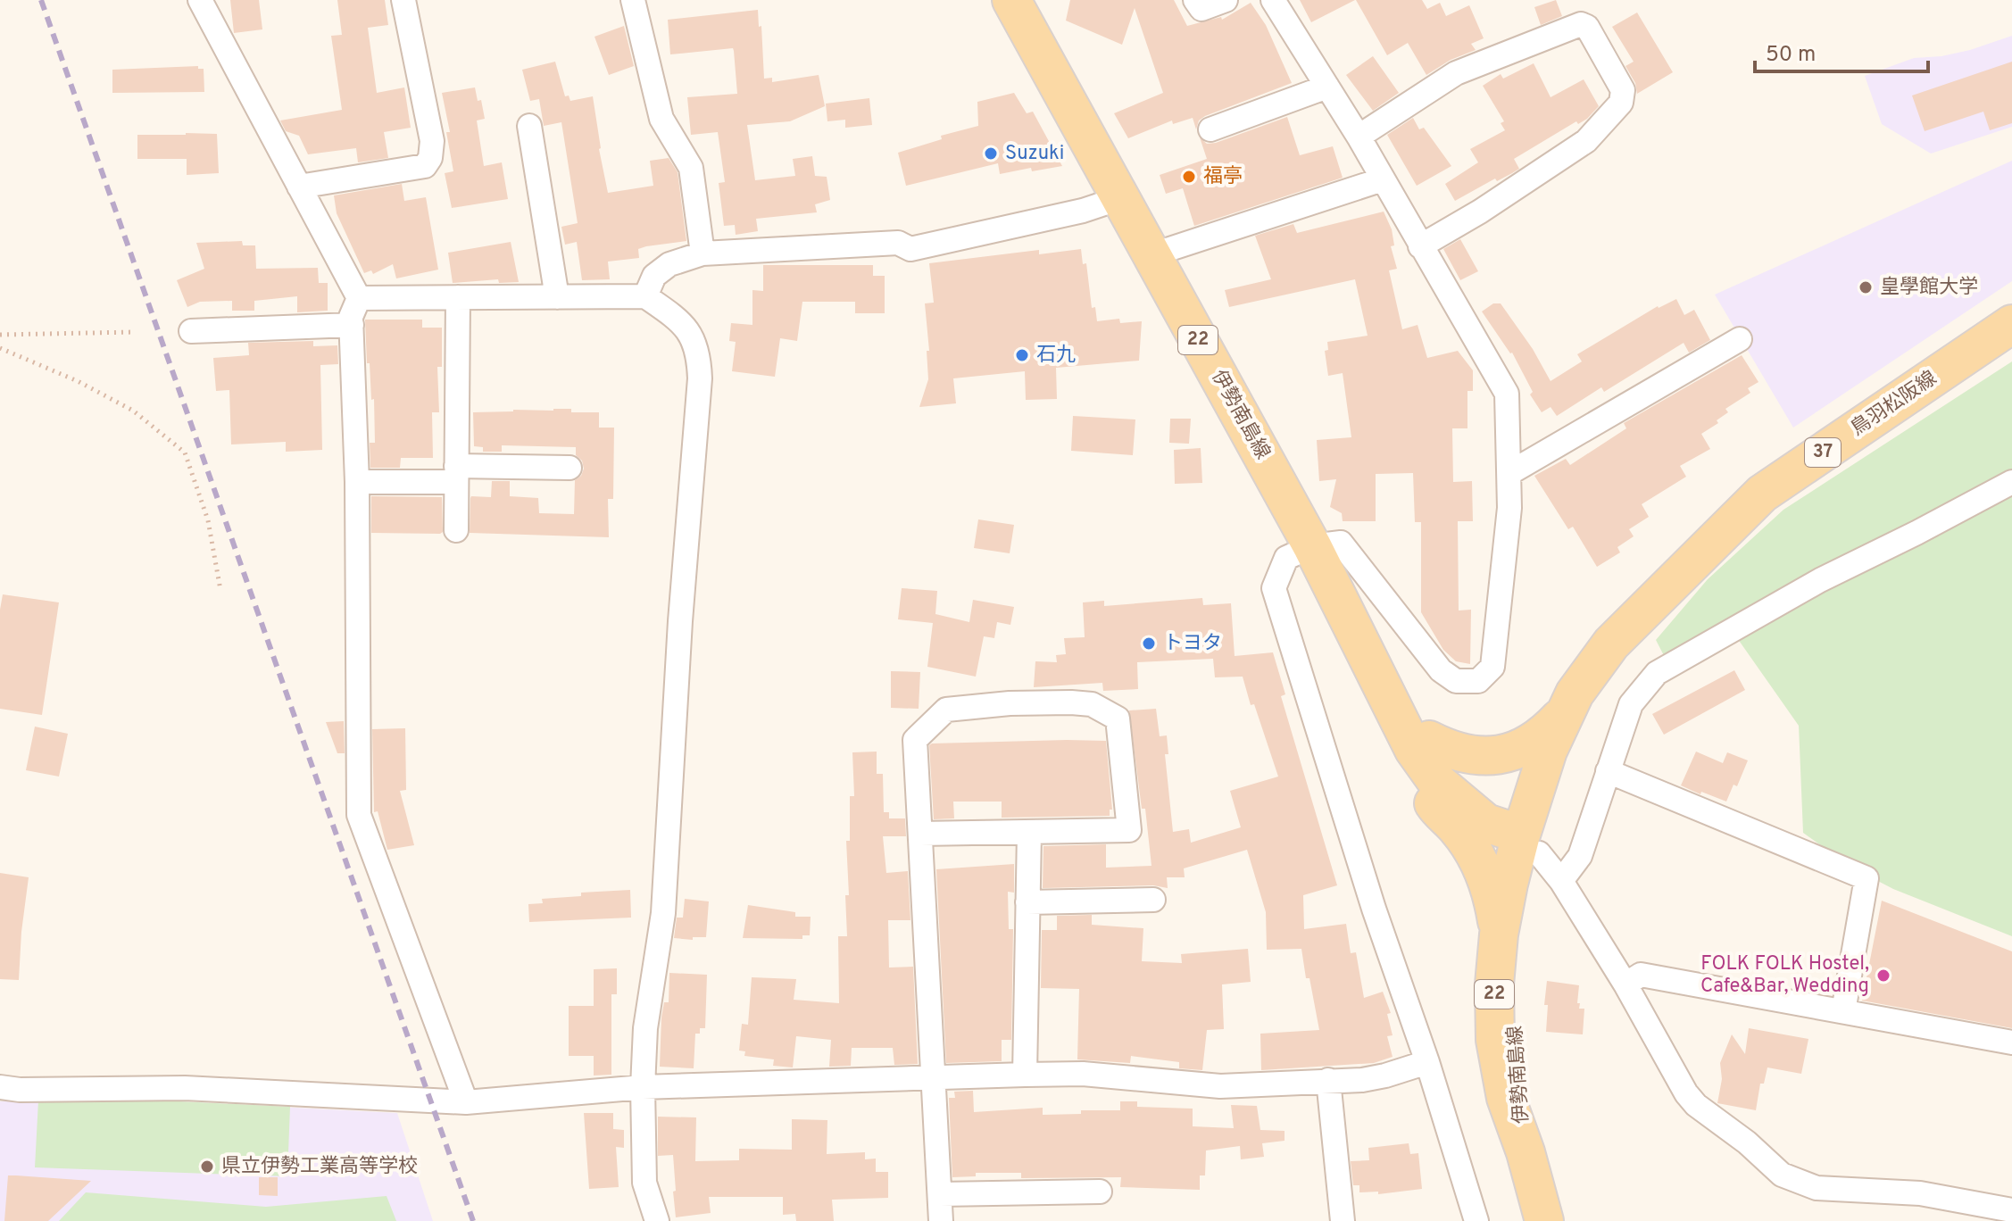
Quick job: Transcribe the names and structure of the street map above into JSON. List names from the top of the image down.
{
  "streets": {
    "main road": [
      "22",
      "鳥羽松阪線",
      "伊勢南島線",
      "37"
    ]
  },
  "crossings": [
    ["鳥羽松阪線", "伊勢南島線"]
  ],
  "places": [
    "Suzuki",
    "福亭",
    "皇學館大学",
    "石九",
    "トヨタ",
    "FOLK FOLK Hostel, Cafe&Bar, Wedding",
    "県立伊勢工業高等学校"
  ],
  "scale_bar": "50 m"
}
